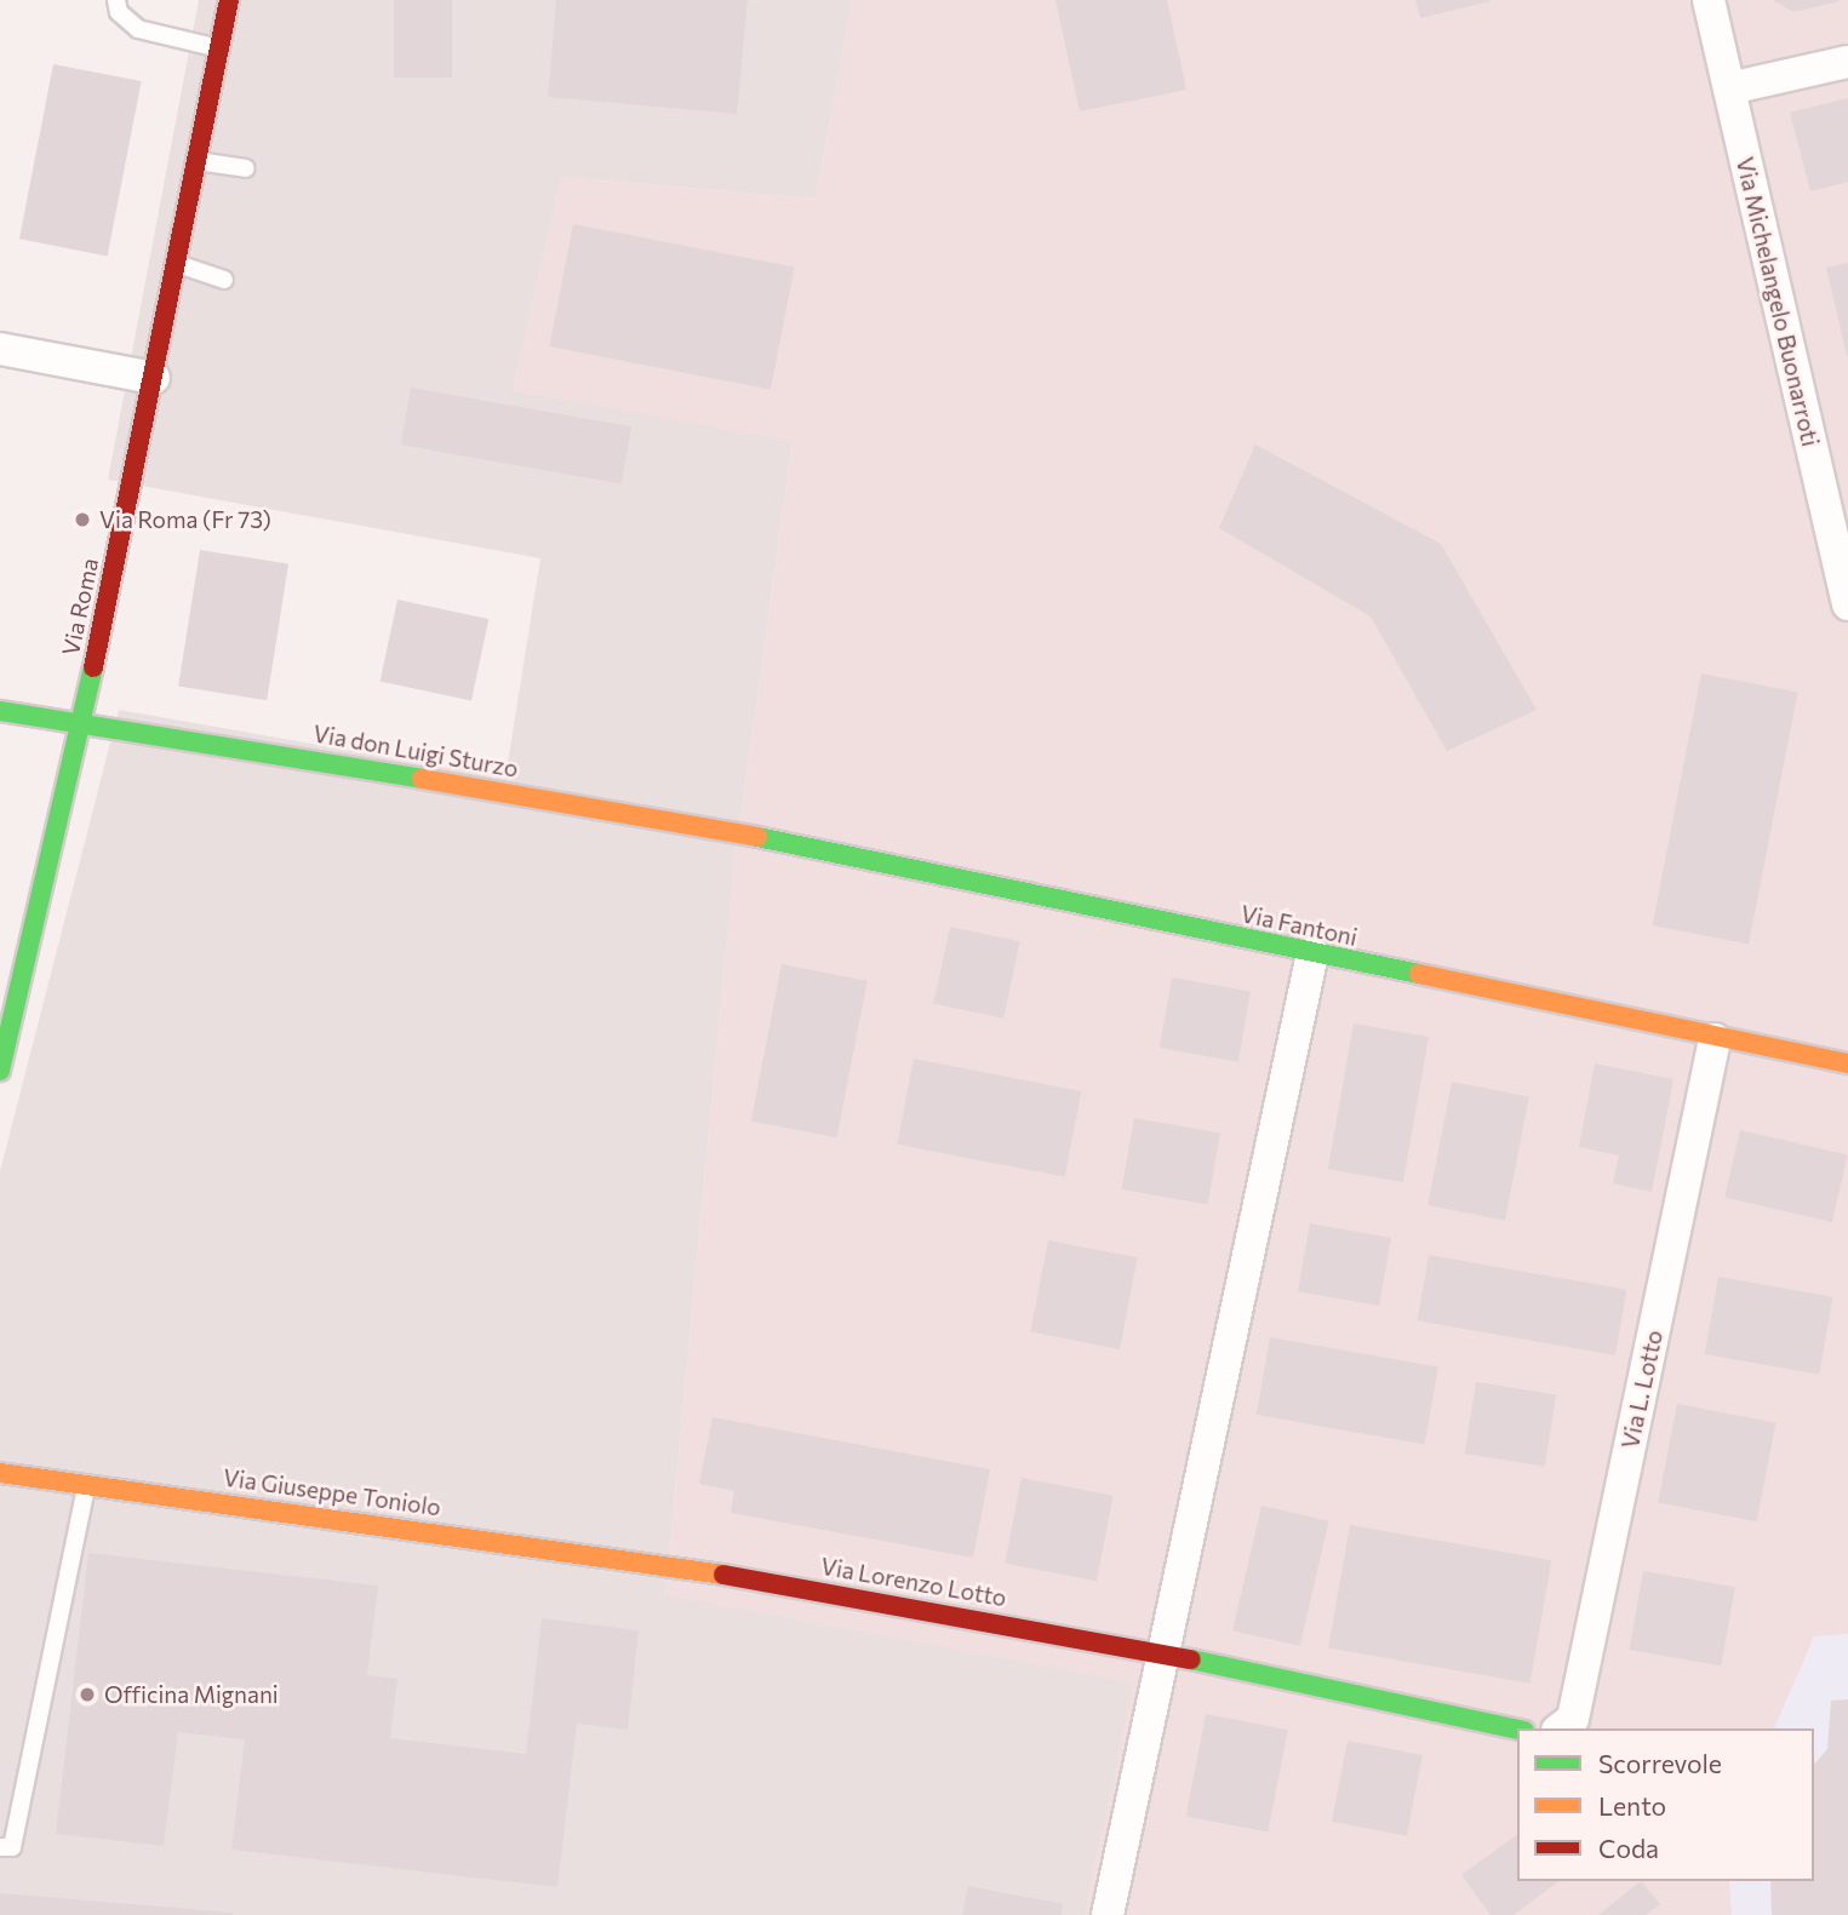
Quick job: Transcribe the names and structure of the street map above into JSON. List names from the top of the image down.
{
  "streets": {
    "street": [
      "Via Michelangelo Buonarroti",
      "Via Roma",
      "Via don Luigi Sturzo",
      "Via Fantoni",
      "Via L. Lotto",
      "Via Giuseppe Toniolo",
      "Via Lorenzo Lotto"
    ]
  },
  "crossings": [
    ["Via Roma", "Via don Luigi Sturzo"],
    ["Via don Luigi Sturzo", "Via Fantoni"],
    ["Via Fantoni", "Via L. Lotto"],
    ["Via Giuseppe Toniolo", "Via Lorenzo Lotto"]
  ],
  "places": ["Via Roma (Fr 73)", "Officina Mignani"],
  "legend": ["Scorrevole", "Lento", "Coda"]
}
